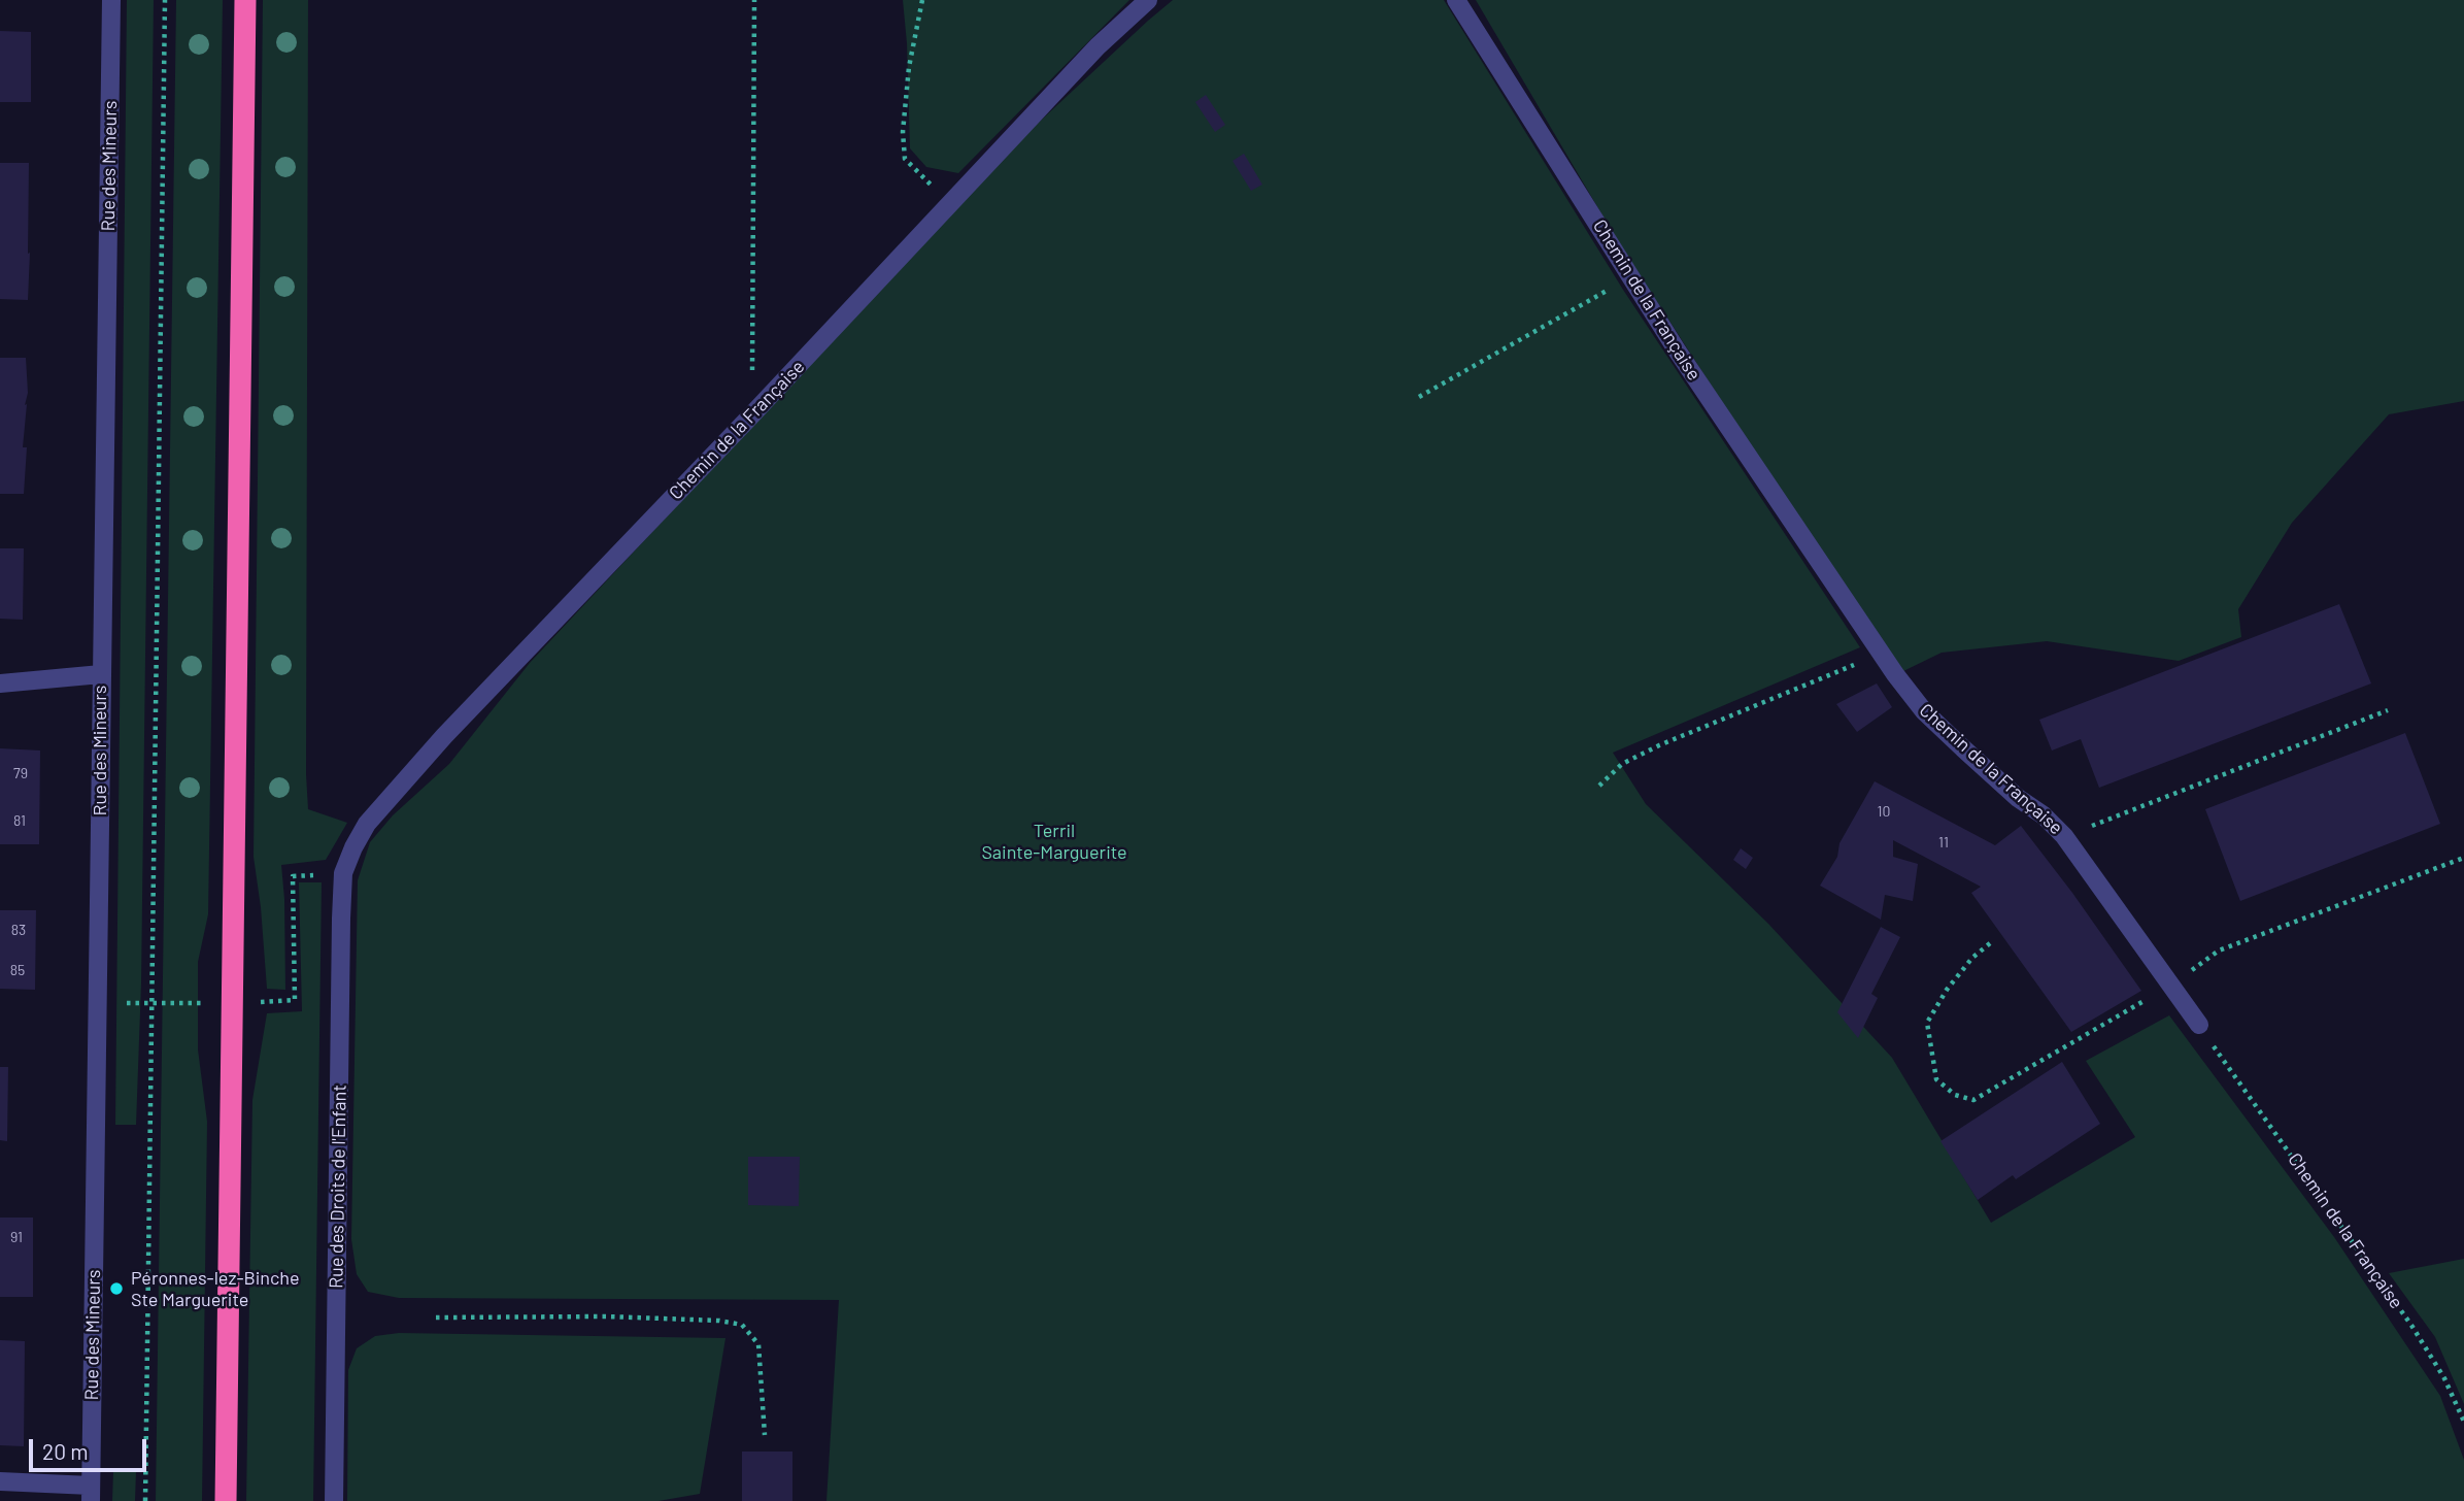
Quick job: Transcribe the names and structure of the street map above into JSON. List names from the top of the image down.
{
  "streets": {
    "street": ["Rue des Mineurs", "Chemin de la Française", "Rue des Droits de l'Enfant"]
  },
  "crossings": [
    ["Chemin de la Française", "Rue des Droits de l'Enfant"]
  ],
  "parks": ["Terril Sainte-Marguerite"],
  "places": ["Péronnes-lez-Binche Ste Marguerite"],
  "house_numbers": [
    "79",
    "10",
    "81",
    "11",
    "83",
    "85",
    "91"
  ],
  "scale_bar": "20 m"
}
